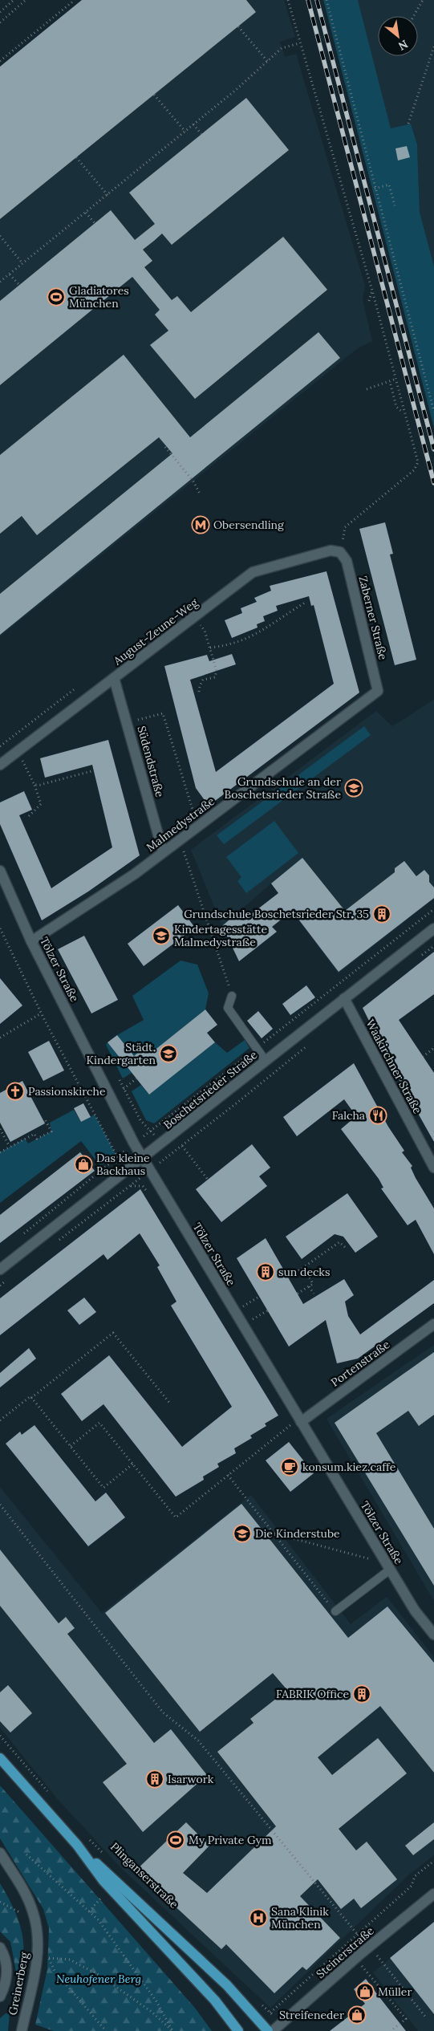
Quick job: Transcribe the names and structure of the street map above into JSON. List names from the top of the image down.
{
  "streets": {
    "main road": ["Plinganserstraße"],
    "street": [
      "Zaberner Straße",
      "August-Zeune-Weg",
      "Südendstraße",
      "Malmedystraße",
      "Tölzer Straße",
      "Waakirchner Straße",
      "Boschetsrieder Straße",
      "Portenstraße",
      "Steinerstraße",
      "Greinerberg"
    ]
  },
  "crossings": [
    ["Zaberner Straße", "August-Zeune-Weg"],
    ["Zaberner Straße", "Malmedystraße"],
    ["August-Zeune-Weg", "Südendstraße"],
    ["Südendstraße", "Malmedystraße"],
    ["Malmedystraße", "Tölzer Straße"],
    ["Tölzer Straße", "Boschetsrieder Straße"],
    ["Tölzer Straße", "Portenstraße"],
    ["Waakirchner Straße", "Boschetsrieder Straße"]
  ],
  "parks": ["Neuhofener Berg"],
  "places": {
    "sports": ["Gladiatores München", "My Private Gym"],
    "metro station": ["Obersendling"],
    "school or university": [
      "Grundschule an der Boschetsrieder Straße",
      "Kindertagesstätte Malmedystraße",
      "Städt. Kindergarten",
      "Die Kinderstube"
    ],
    "building": [
      "Grundschule Boschetsrieder Str. 35",
      "sun decks",
      "FABRIK Office",
      "Isarwork"
    ],
    "church": ["Passionskirche"],
    "restaurant": ["Falcha"],
    "shop": ["Das kleine Backhaus", "Müller", "Streifeneder"],
    "cafe": ["konsum.kiez.caffe"],
    "hospital": ["Sana Klinik München"]
  },
  "north": "bottom right"
}
